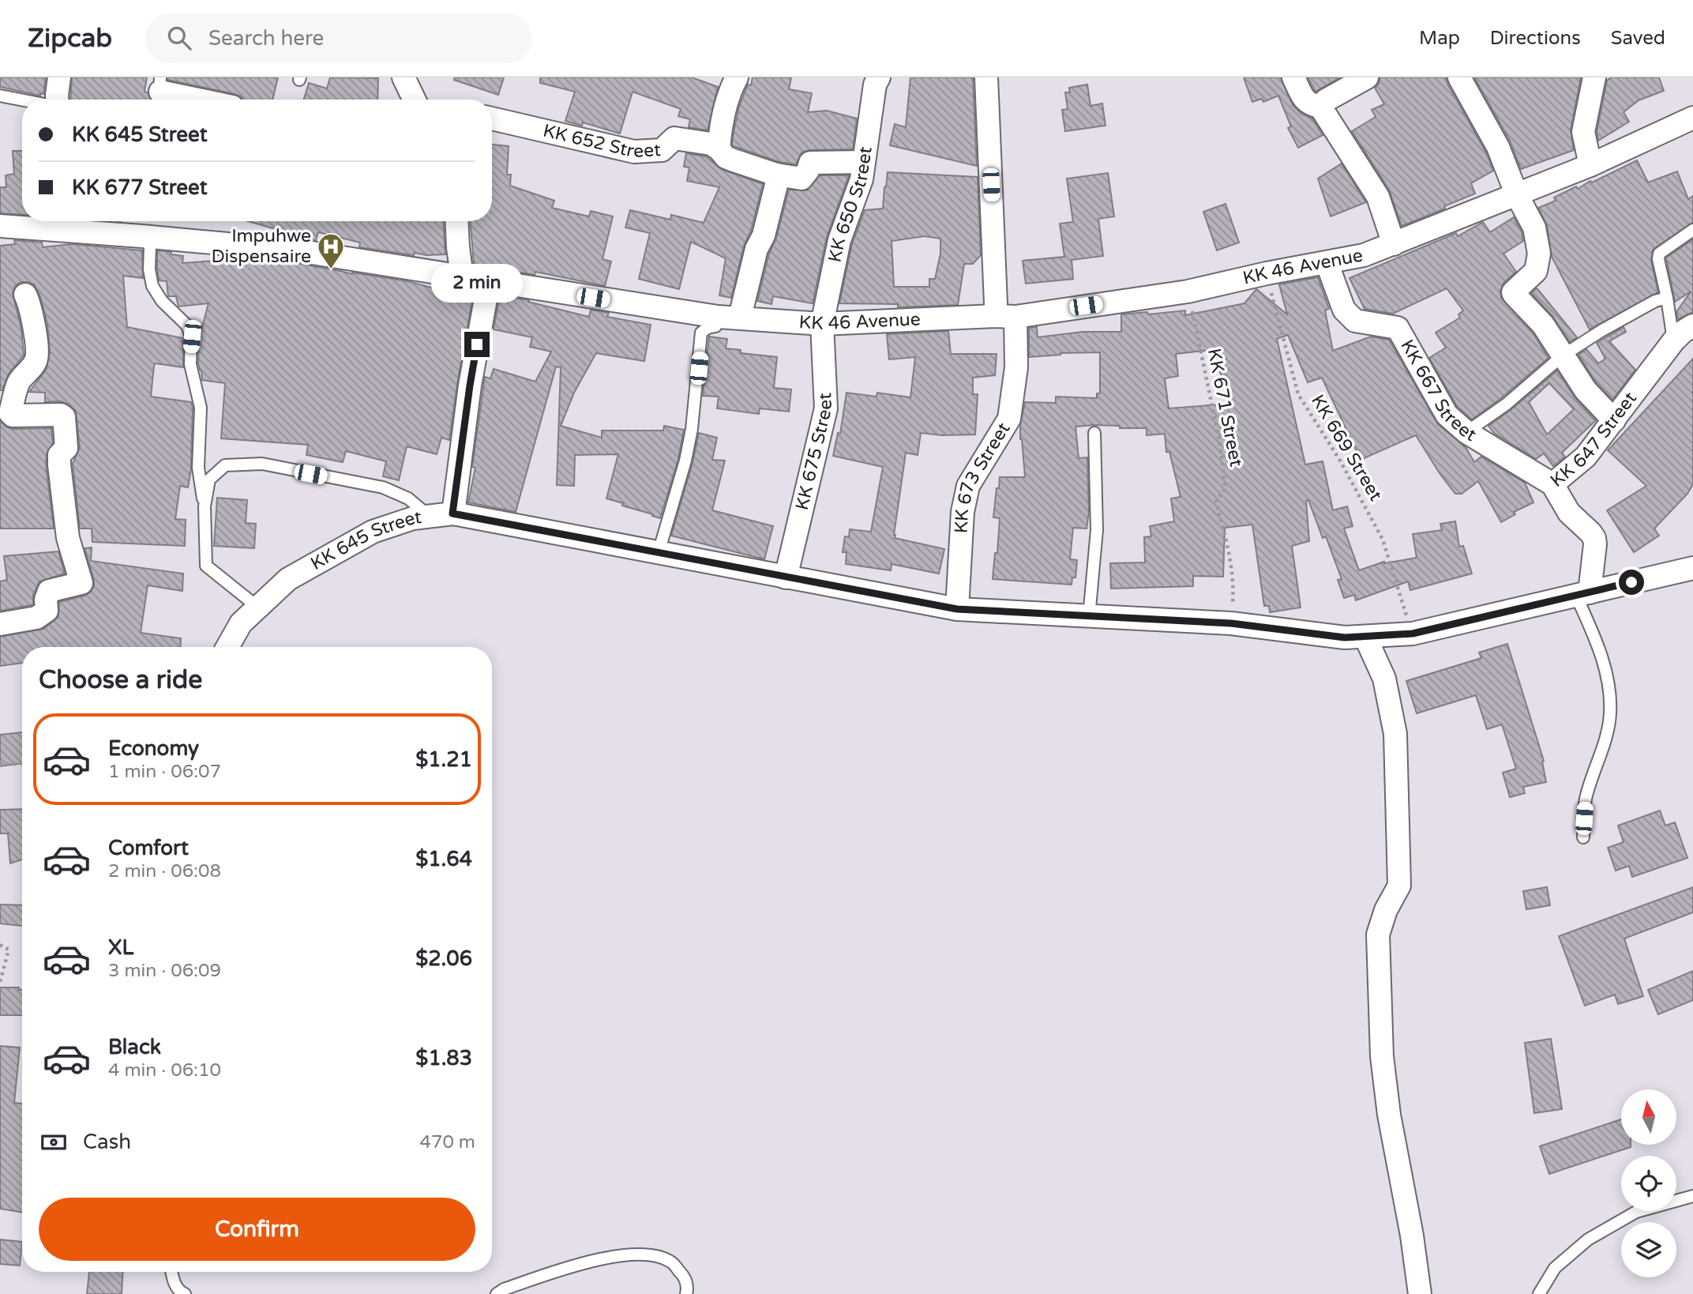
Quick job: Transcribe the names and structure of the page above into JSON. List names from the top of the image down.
{
  "streets": {
    "street": [
      "KK 652 Street",
      "KK 650 Street",
      "KK 46 Avenue",
      "KK 667 Street",
      "KK 647 Street",
      "KK 675 Street",
      "KK 673 Street",
      "KK 645 Street"
    ],
    "path": ["KK 671 Street", "KK 669 Street"]
  },
  "crossings": [
    ["KK 652 Street", "KK 650 Street"],
    ["KK 650 Street", "KK 46 Avenue"],
    ["KK 650 Street", "KK 675 Street"],
    ["KK 46 Avenue", "KK 667 Street"],
    ["KK 46 Avenue", "KK 671 Street"],
    ["KK 46 Avenue", "KK 669 Street"],
    ["KK 46 Avenue", "KK 675 Street"],
    ["KK 46 Avenue", "KK 673 Street"],
    ["KK 667 Street", "KK 647 Street"],
    ["KK 671 Street", "KK 645 Street"],
    ["KK 647 Street", "KK 645 Street"],
    ["KK 669 Street", "KK 645 Street"],
    ["KK 675 Street", "KK 645 Street"],
    ["KK 673 Street", "KK 645 Street"]
  ],
  "places": {
    "hospital": ["Impuhwe Dispensaire"]
  },
  "north": "top",
  "page": {
    "header": "Zipcab",
    "search": "Search here",
    "nav": ["Map", "Directions", "Saved"],
    "banner": ["KK 645 Street", "KK 677 Street"],
    "bubble": "2 min",
    "heading": "Choose a ride",
    "list": [
      {
        "name": "Economy",
        "note": "1 min · 06:07",
        "value": "$1.21"
      },
      {
        "name": "Comfort",
        "note": "2 min · 06:08",
        "value": "$1.64"
      },
      {
        "name": "XL",
        "note": "3 min · 06:09",
        "value": "$2.06"
      },
      {
        "name": "Black",
        "note": "4 min · 06:10",
        "value": "$1.83"
      }
    ],
    "pay": ["Cash", "470 m"],
    "buttons": "Confirm"
  }
}
